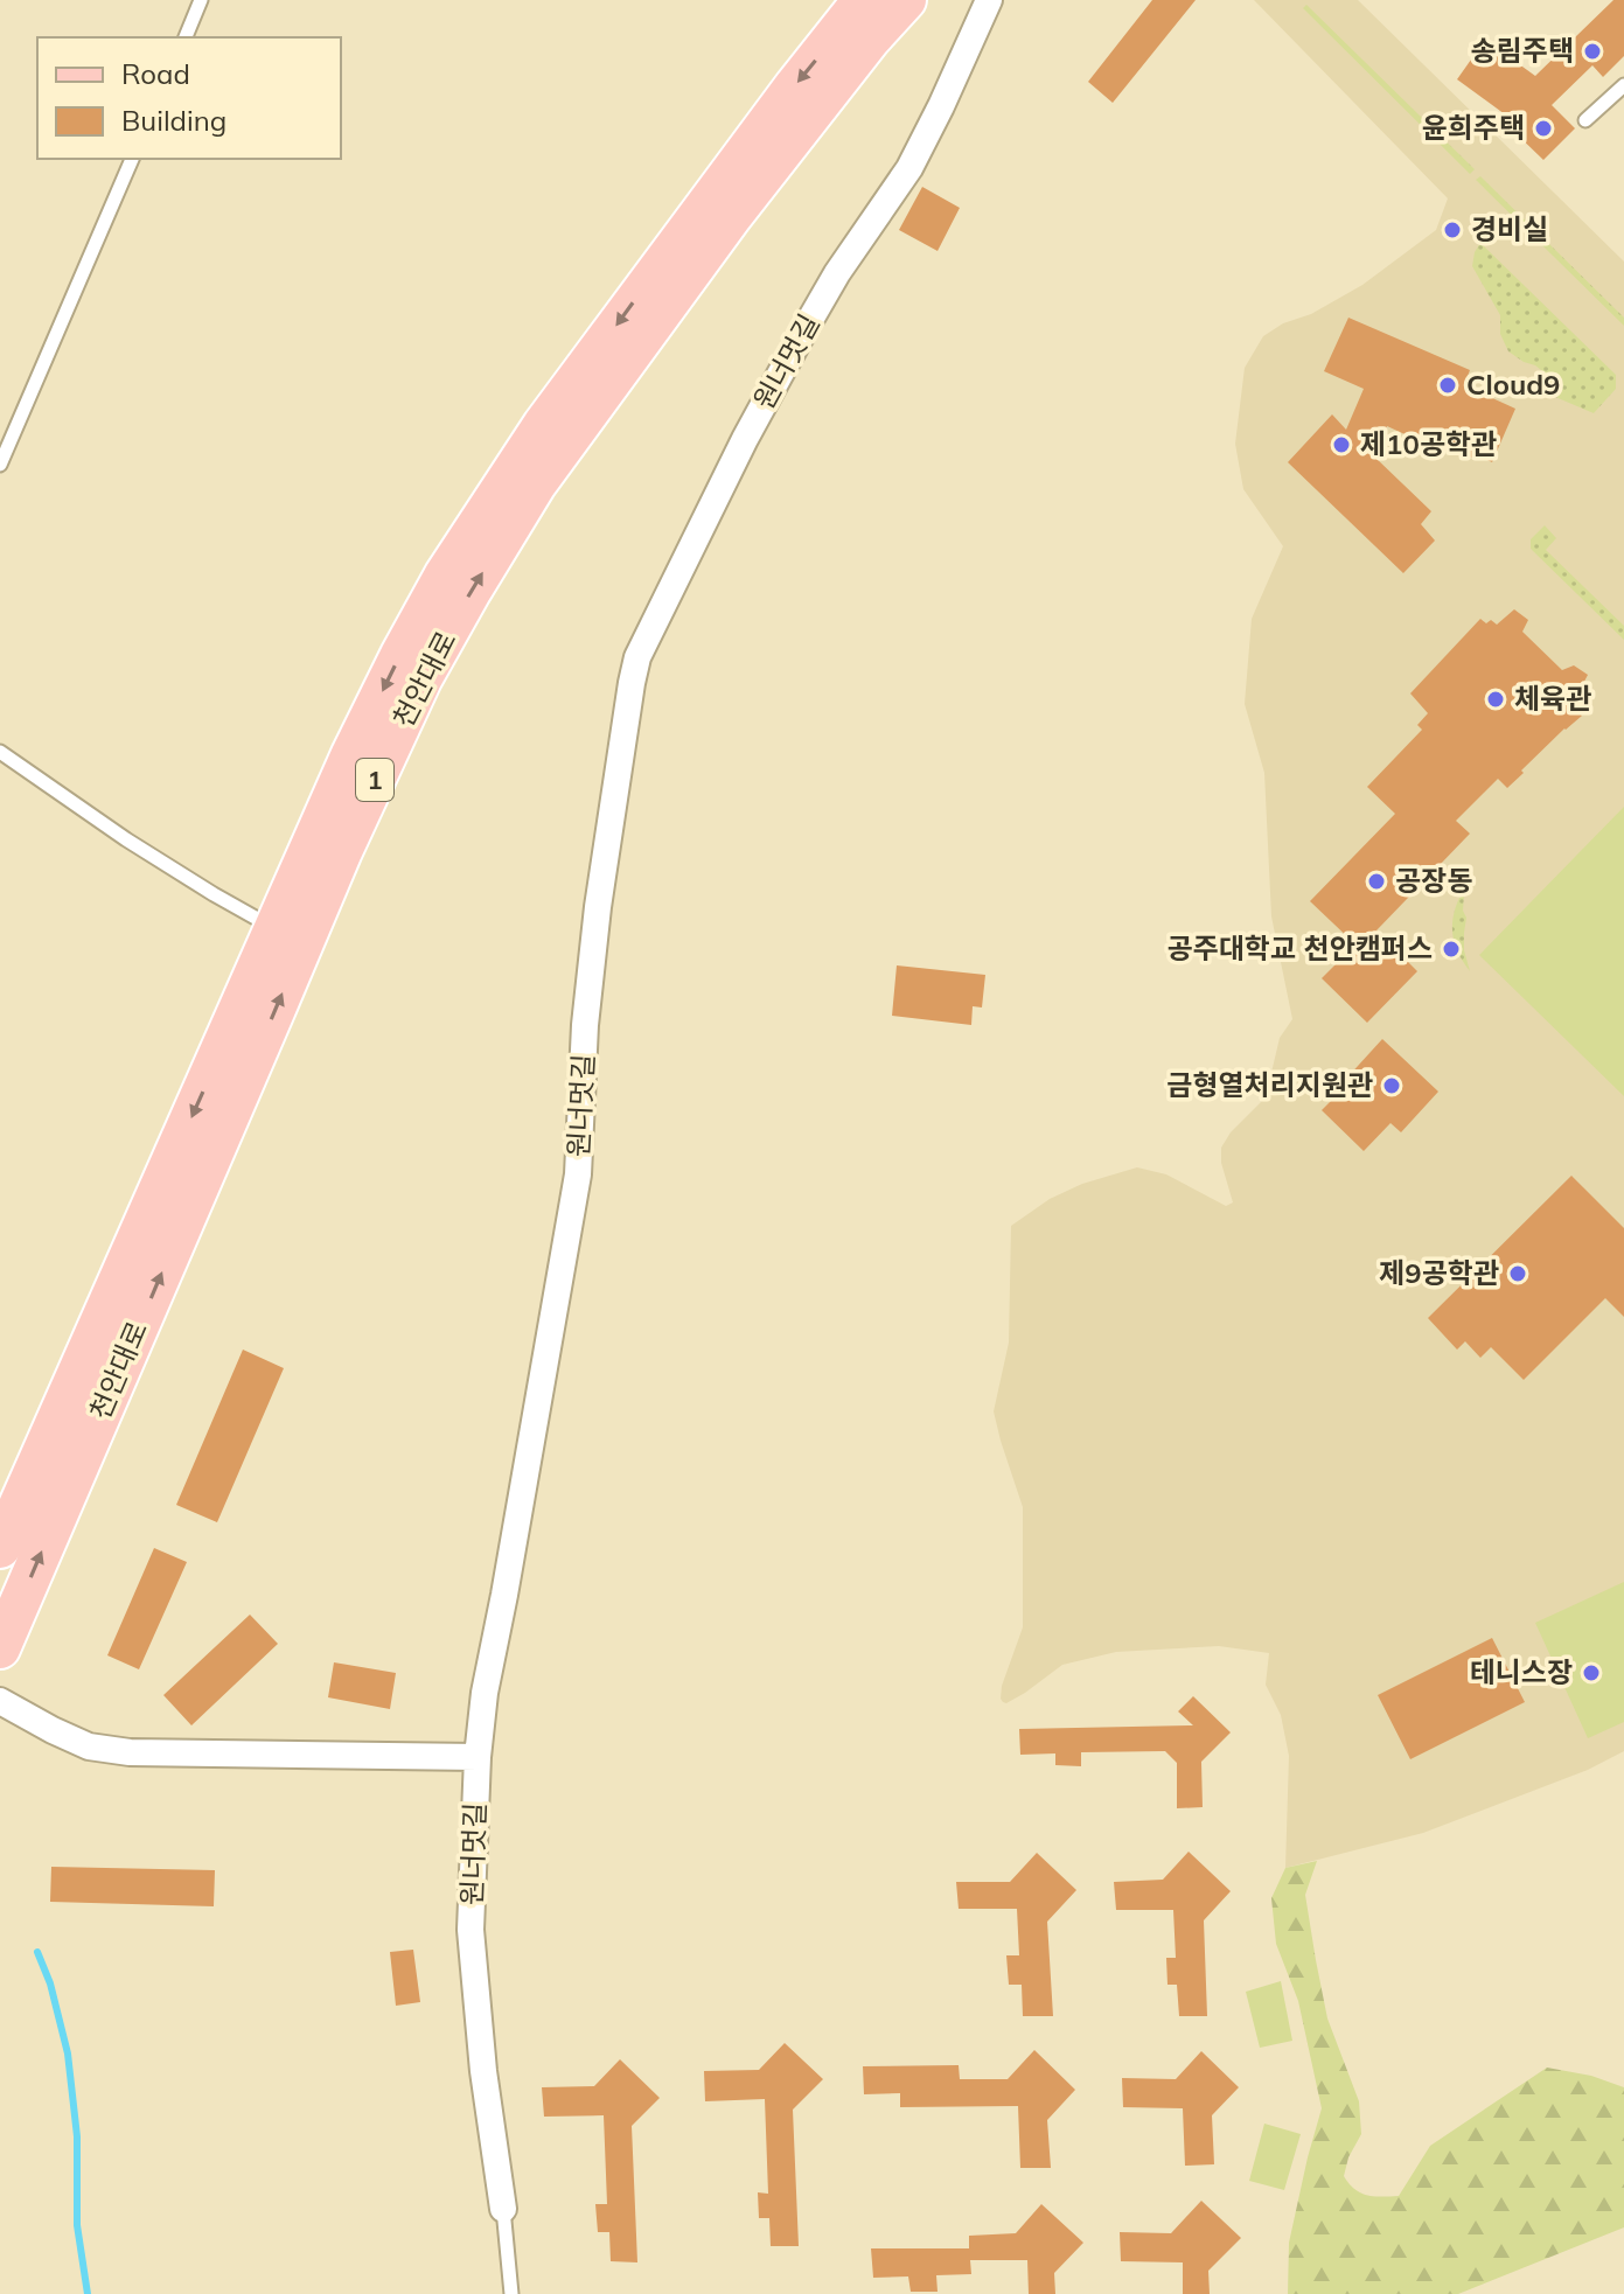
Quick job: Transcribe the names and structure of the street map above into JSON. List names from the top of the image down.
{
  "streets": {
    "main road": ["천안대로", "1"],
    "street": ["원너멋길"]
  },
  "places": [
    "송림주택",
    "윤희주택",
    "경비실",
    "Cloud9",
    "제10공학관",
    "체육관",
    "공장동",
    "공주대학교 천안캠퍼스",
    "금형열처리지원관",
    "제9공학관",
    "테니스장"
  ],
  "legend": ["Road", "Building"]
}
